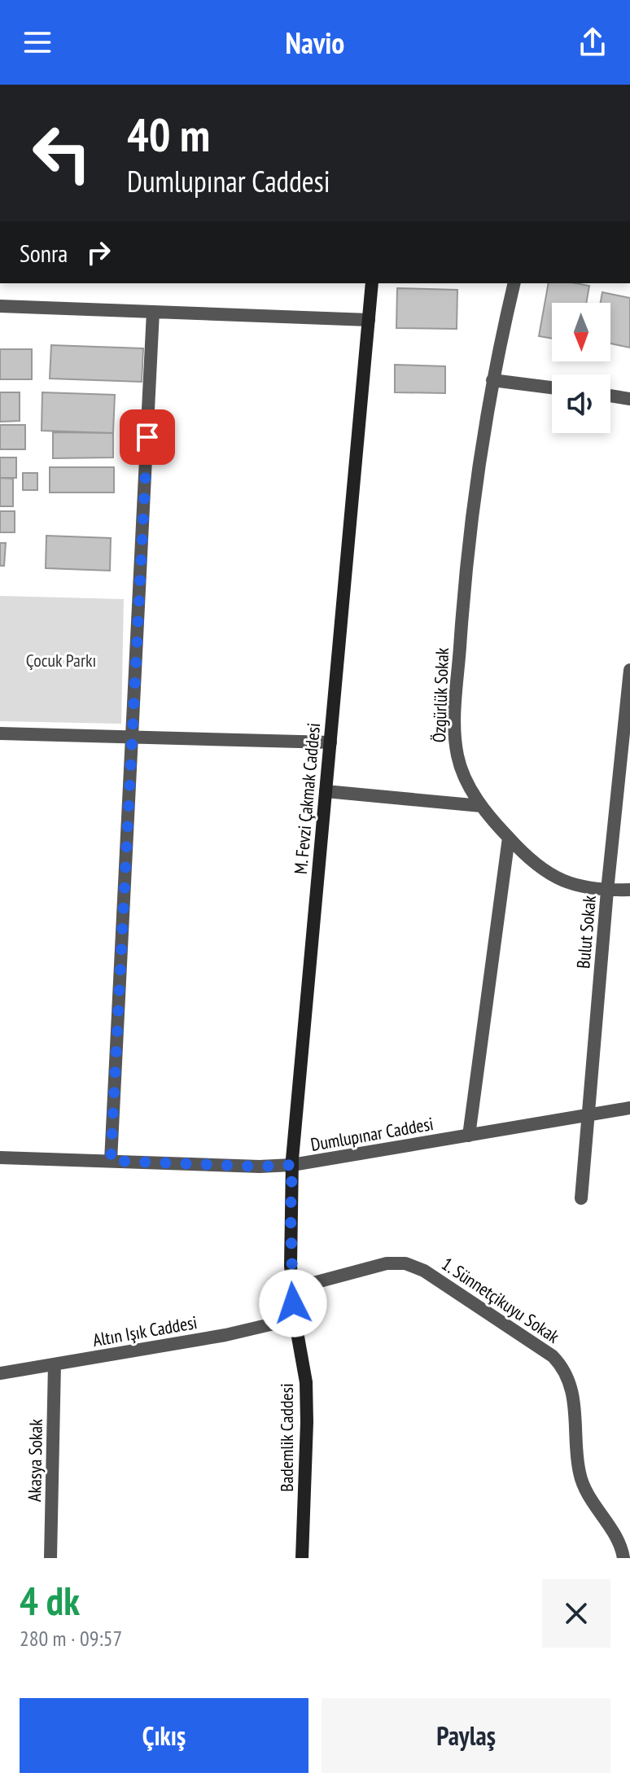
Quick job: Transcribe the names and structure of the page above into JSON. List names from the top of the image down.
{
  "streets": {
    "street": [
      "Özgürlük Sokak",
      "M. Fevzi Çakmak Caddesi",
      "Bulut Sokak",
      "Dumlupınar Caddesi",
      "1. Sünnetçikuyu Sokak",
      "Altın Işık Caddesi",
      "Bademlik Caddesi",
      "Akasya Sokak"
    ]
  },
  "crossings": [
    ["Özgürlük Sokak", "Bulut Sokak"],
    ["M. Fevzi Çakmak Caddesi", "Dumlupınar Caddesi"],
    ["M. Fevzi Çakmak Caddesi", "1. Sünnetçikuyu Sokak"],
    ["M. Fevzi Çakmak Caddesi", "Altın Işık Caddesi"],
    ["M. Fevzi Çakmak Caddesi", "Bademlik Caddesi"],
    ["Bulut Sokak", "Dumlupınar Caddesi"],
    ["Altın Işık Caddesi", "Bademlik Caddesi"],
    ["Altın Işık Caddesi", "Akasya Sokak"]
  ],
  "parks": ["Çocuk Parkı"],
  "north": "bottom",
  "page": {
    "header": "Navio",
    "turn": ["40 m", "Dumlupınar Caddesi"],
    "then": "Sonra",
    "heading": ["4 dk", "280 m · 09:57"],
    "buttons": ["Çıkış", "Paylaş"]
  }
}
